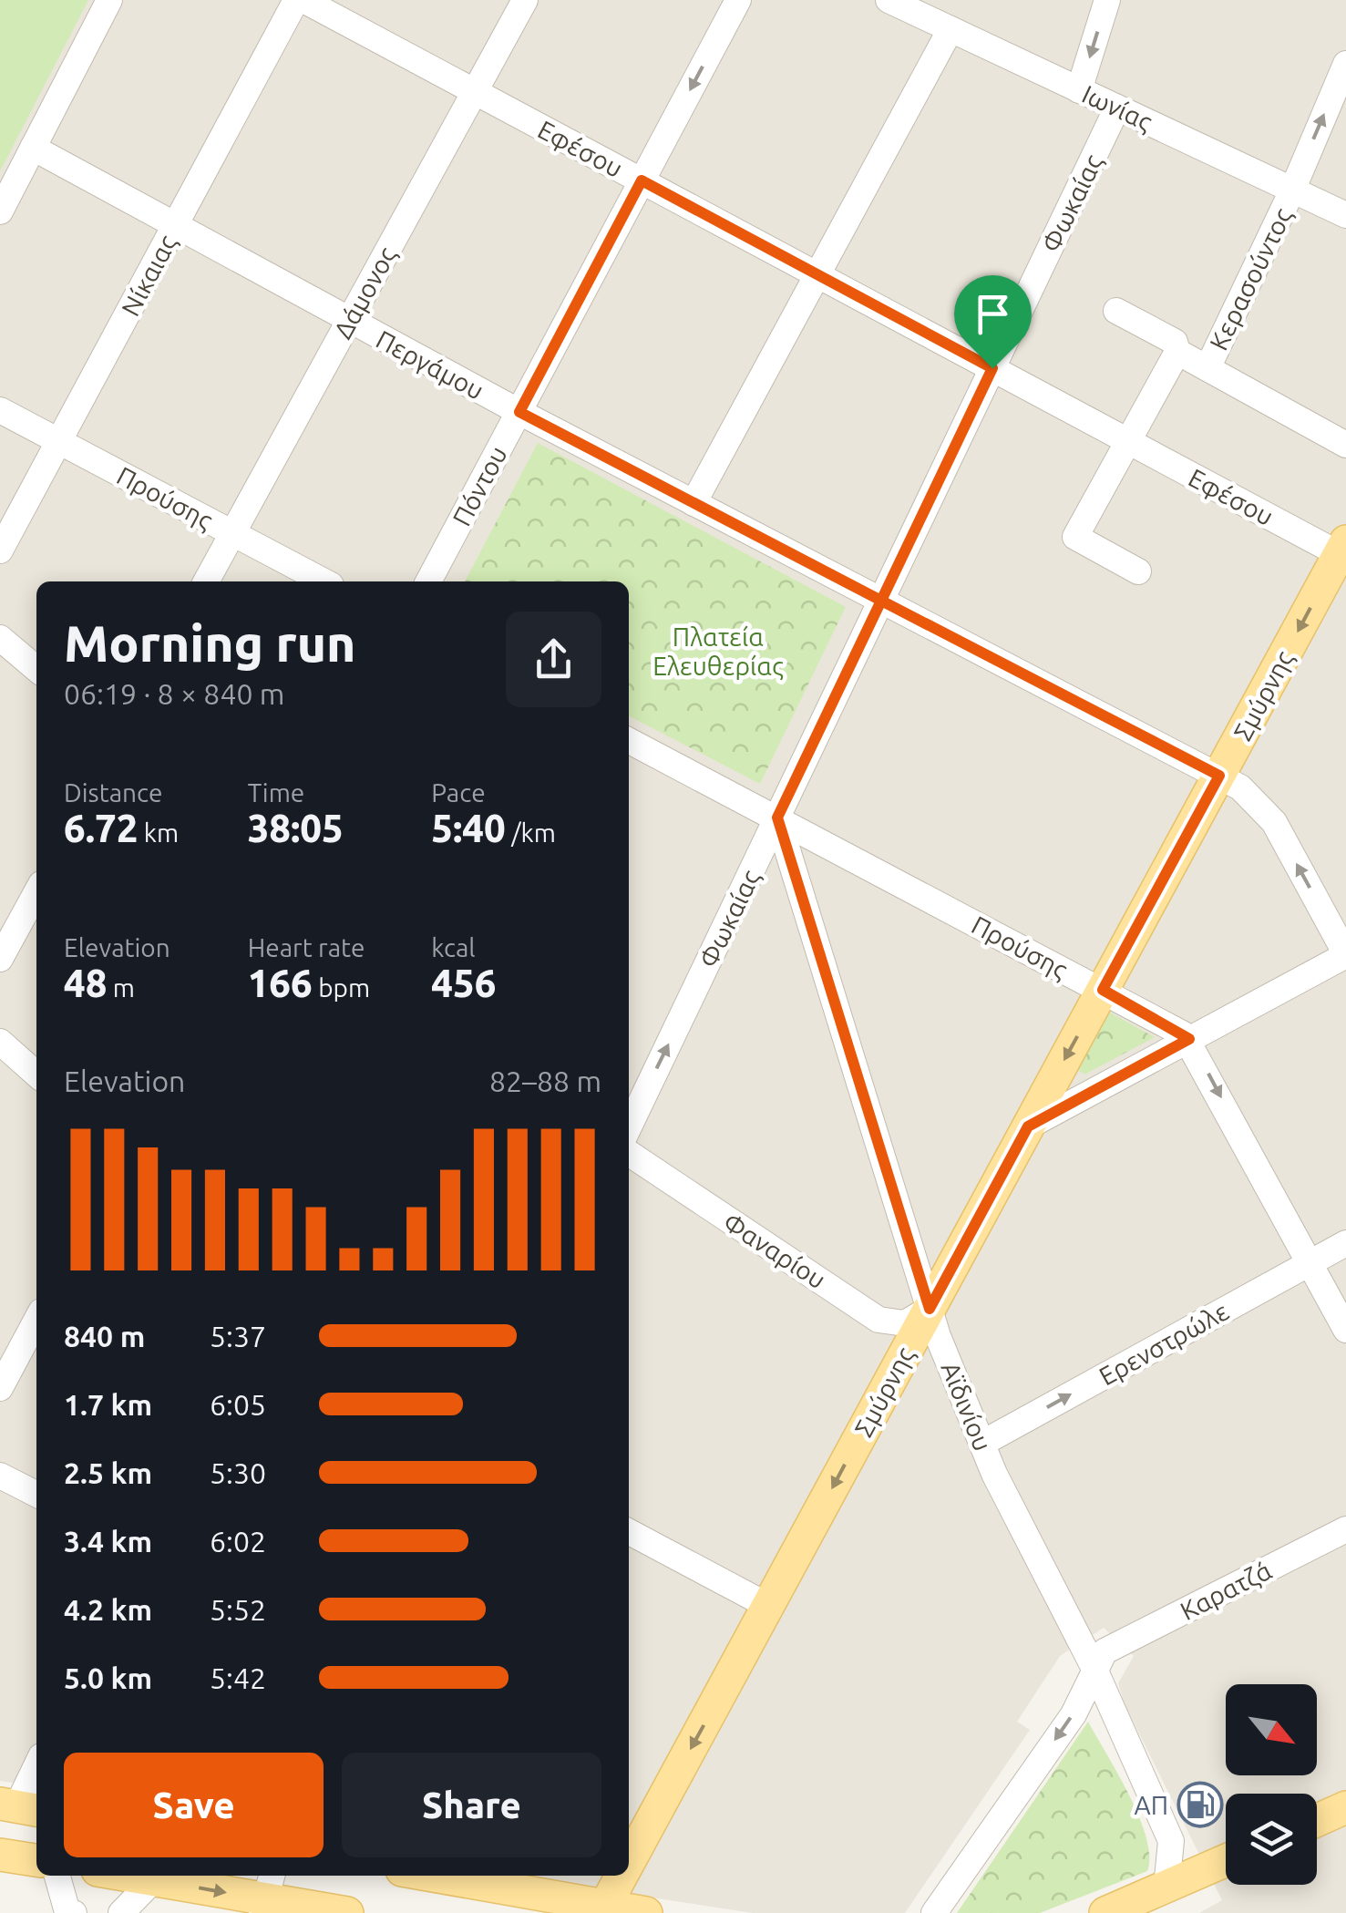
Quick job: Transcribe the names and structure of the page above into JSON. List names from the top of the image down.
{
  "streets": {
    "main road": ["Σμύρνης"],
    "street": [
      "Ιωνίας",
      "Εφέσου",
      "Φωκαίας",
      "Νίκαιας",
      "Κερασούντος",
      "Δάμονος",
      "Περγάμου",
      "Πόντου",
      "Προύσης",
      "Φαναρίου",
      "Ερενστρώλε",
      "Αϊδινίου",
      "Καρατζά"
    ]
  },
  "crossings": [
    ["Ιωνίας", "Φωκαίας"],
    ["Ιωνίας", "Κερασούντος"],
    ["Εφέσου", "Φωκαίας"],
    ["Εφέσου", "Δάμονος"],
    ["Εφέσου", "Πόντου"],
    ["Εφέσου", "Σμύρνης"],
    ["Φωκαίας", "Περγάμου"],
    ["Φωκαίας", "Προύσης"],
    ["Φωκαίας", "Αϊδινίου"],
    ["Νίκαιας", "Περγάμου"],
    ["Νίκαιας", "Προύσης"],
    ["Δάμονος", "Περγάμου"],
    ["Δάμονος", "Προύσης"],
    ["Περγάμου", "Πόντου"],
    ["Περγάμου", "Σμύρνης"],
    ["Προύσης", "Σμύρνης"],
    ["Προύσης", "Αϊδινίου"],
    ["Σμύρνης", "Φαναρίου"],
    ["Σμύρνης", "Αϊδινίου"],
    ["Φαναρίου", "Αϊδινίου"],
    ["Ερενστρώλε", "Αϊδινίου"],
    ["Αϊδινίου", "Καρατζά"]
  ],
  "one_way": ["Κερασούντος", "Σμύρνης", "Ερενστρώλε"],
  "parks": ["Πλατεία Ελευθερίας"],
  "places": {
    "fuel station": ["ΑΠ"]
  },
  "north": "bottom right",
  "page": {
    "heading": ["Morning run", "06:19 · 8 × 840 m"],
    "stats": [
      ["Distance", "6.72 km"],
      ["Time", "38:05"],
      ["Pace", "5:40 /km"],
      ["Elevation", "48 m"],
      ["Heart rate", "166 bpm"],
      ["kcal", "456"]
    ],
    "chart": ["Elevation", "82–88 m"],
    "list": [
      {
        "name": "840 m",
        "note": "5:37"
      },
      {
        "name": "1.7 km",
        "note": "6:05"
      },
      {
        "name": "2.5 km",
        "note": "5:30"
      },
      {
        "name": "3.4 km",
        "note": "6:02"
      },
      {
        "name": "4.2 km",
        "note": "5:52"
      },
      {
        "name": "5.0 km",
        "note": "5:42"
      }
    ],
    "buttons": ["Save", "Share"]
  }
}
